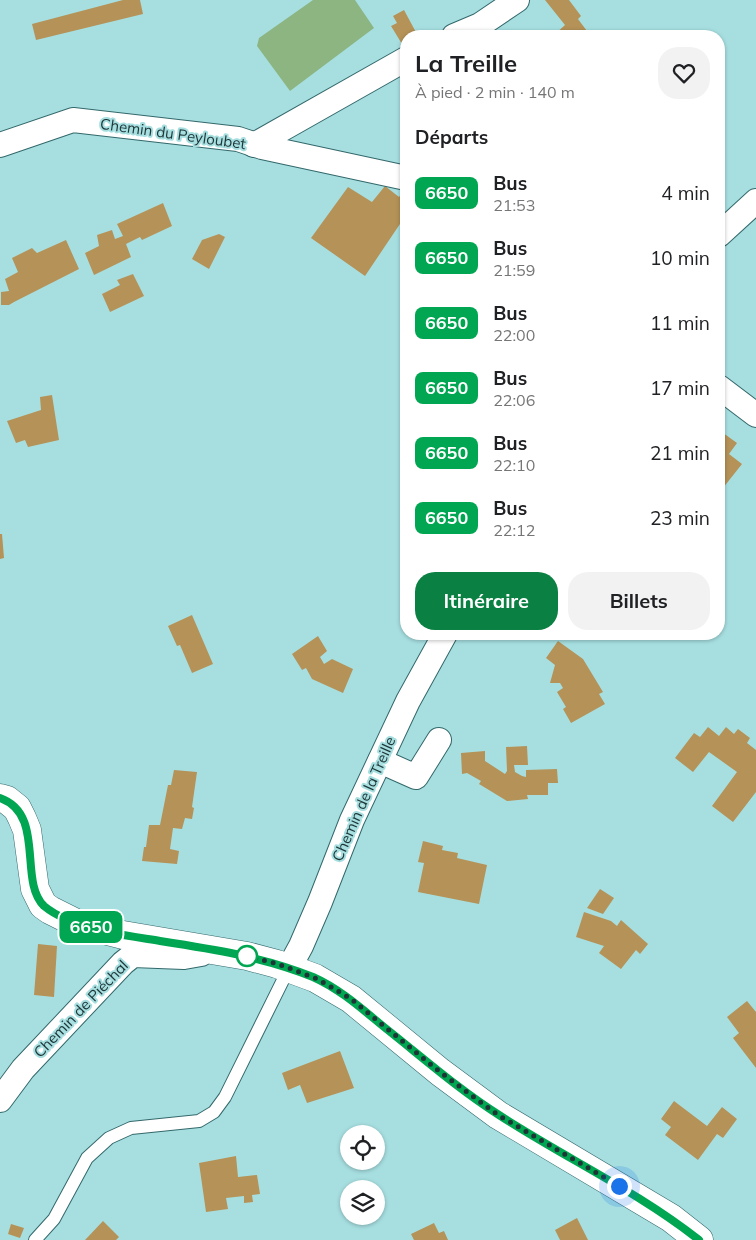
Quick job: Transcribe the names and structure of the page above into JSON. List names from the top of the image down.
{
  "streets": {
    "street": ["Chemin du Peyloubet", "Chemin de la Treille", "Chemin de Piéchal"]
  },
  "lines": ["bus line 6650"],
  "page": {
    "on_map": "6650",
    "heading": [
      ["La Treille", "À pied · 2 min · 140 m"],
      "Départs"
    ],
    "list": [
      {
        "mark": "6650",
        "name": "Bus",
        "note": "21:53",
        "value": "4 min"
      },
      {
        "mark": "6650",
        "name": "Bus",
        "note": "21:59",
        "value": "10 min"
      },
      {
        "mark": "6650",
        "name": "Bus",
        "note": "22:00",
        "value": "11 min"
      },
      {
        "mark": "6650",
        "name": "Bus",
        "note": "22:06",
        "value": "17 min"
      },
      {
        "mark": "6650",
        "name": "Bus",
        "note": "22:10",
        "value": "21 min"
      },
      {
        "mark": "6650",
        "name": "Bus",
        "note": "22:12",
        "value": "23 min"
      }
    ],
    "buttons": ["Itinéraire", "Billets"]
  }
}
